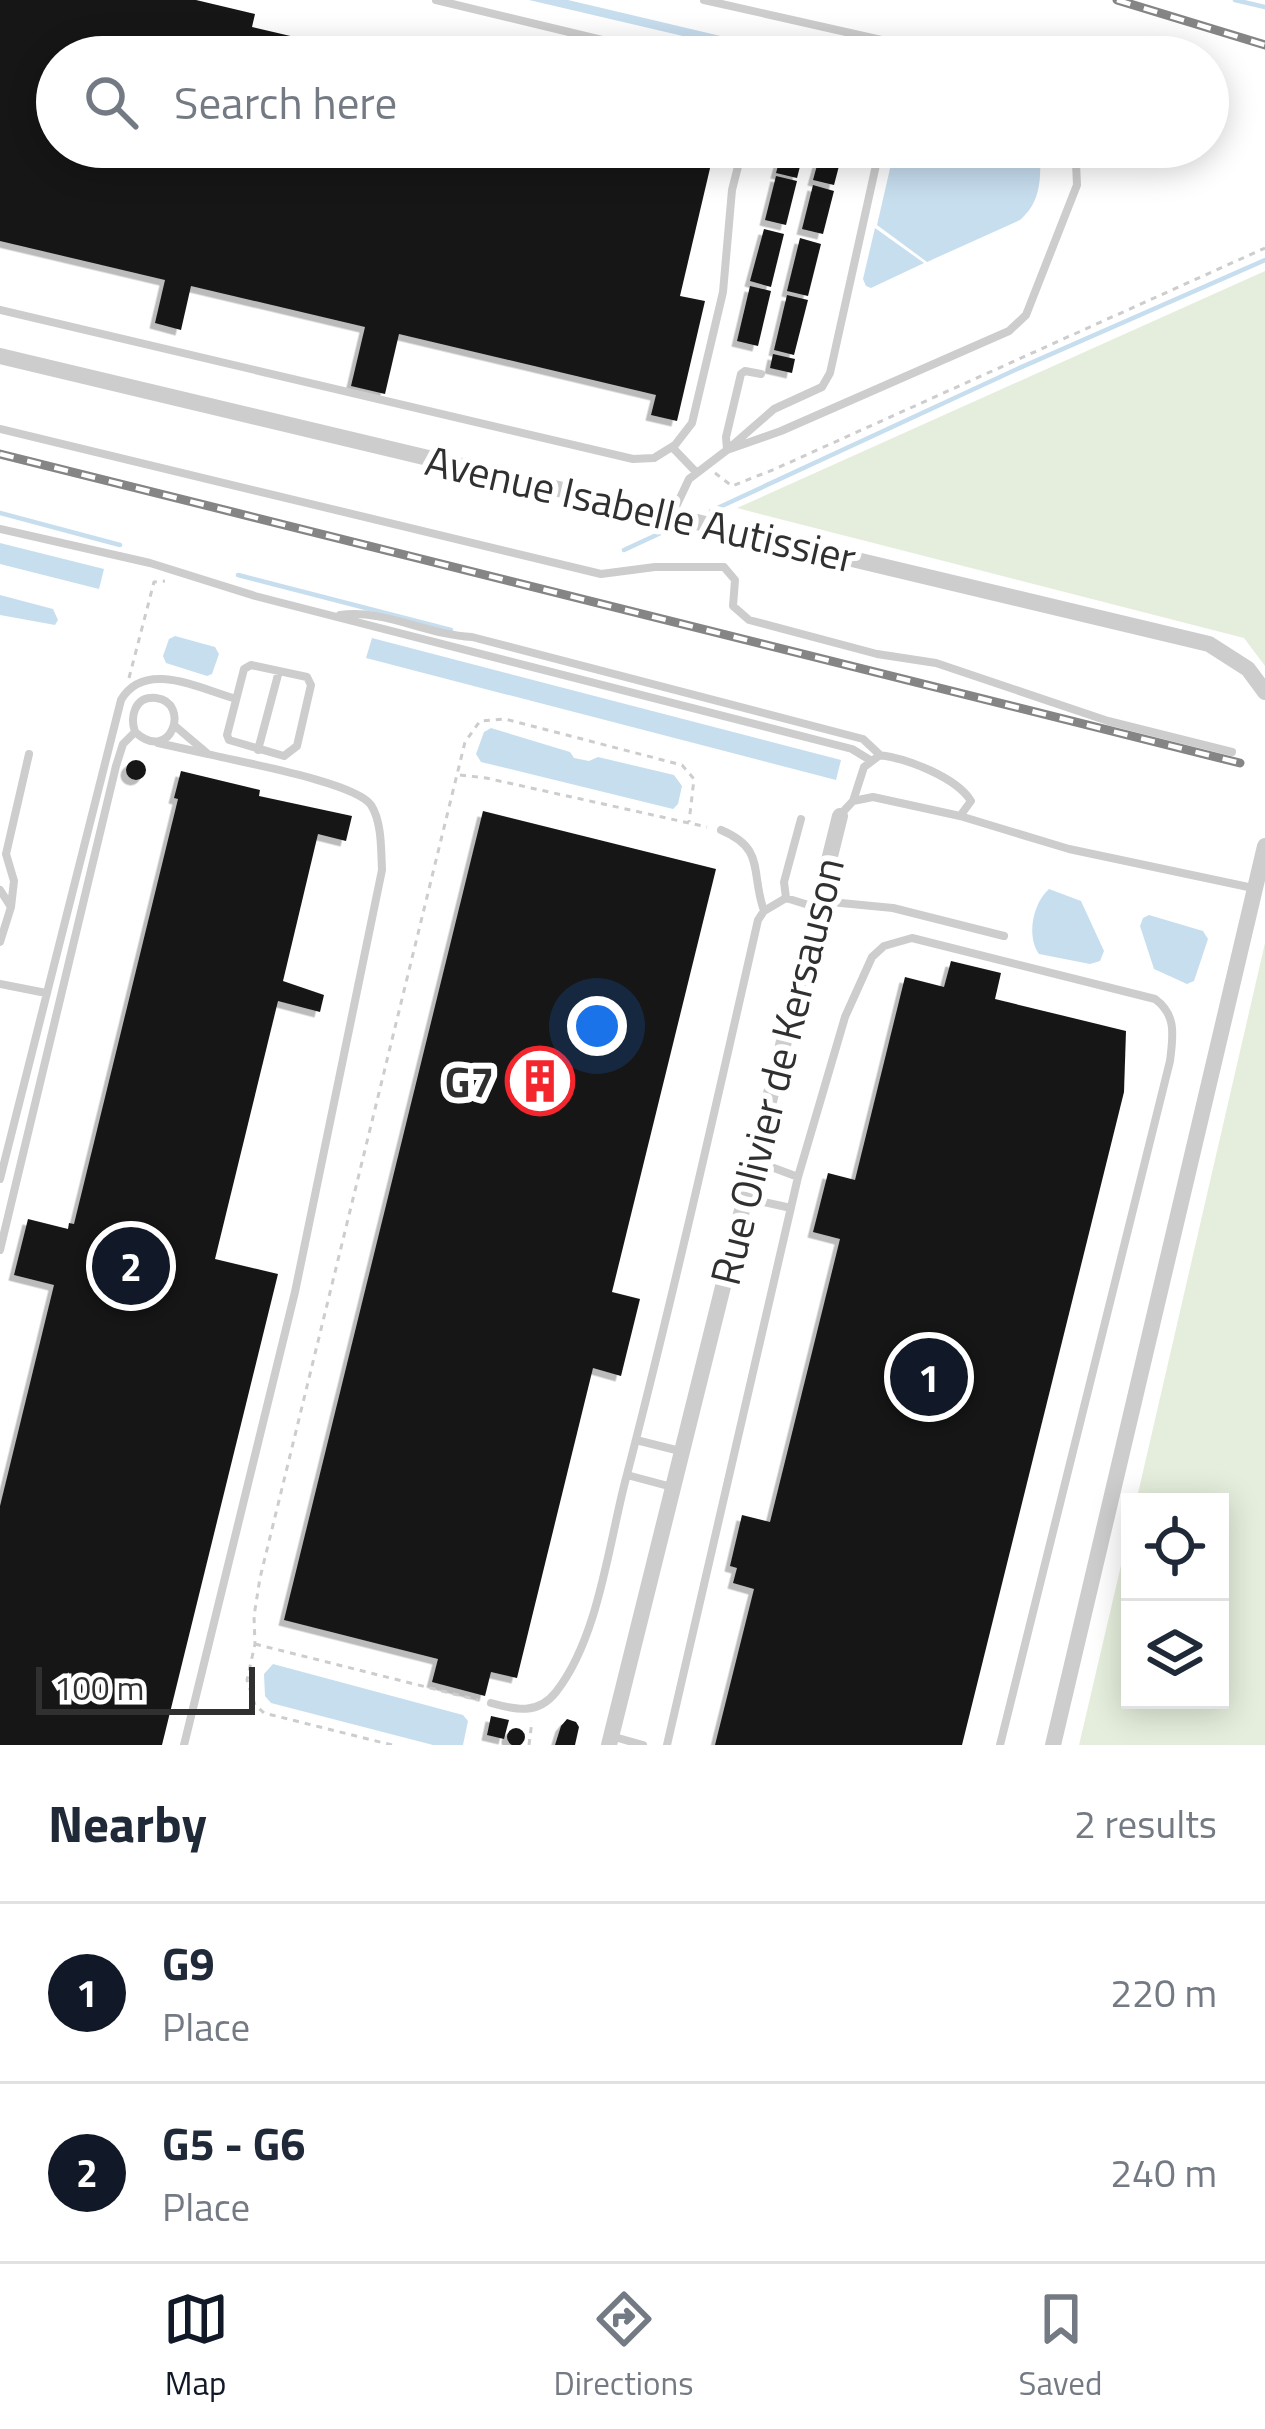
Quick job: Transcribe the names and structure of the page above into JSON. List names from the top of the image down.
{
  "streets": {
    "street": ["Avenue Isabelle Autissier", "Rue Olivier de Kersauson"]
  },
  "places": {
    "building": ["G7"]
  },
  "scale_bar": "100 m",
  "page": {
    "search": "Search here",
    "pins": ["2", "1"],
    "scale": "100 m",
    "heading": ["Nearby", "2 results"],
    "list": [
      {
        "mark": "1",
        "name": "G9",
        "note": "Place",
        "value": "220 m"
      },
      {
        "mark": "2",
        "name": "G5 - G6",
        "note": "Place",
        "value": "240 m"
      }
    ],
    "nav": ["Map", "Directions", "Saved"]
  }
}
